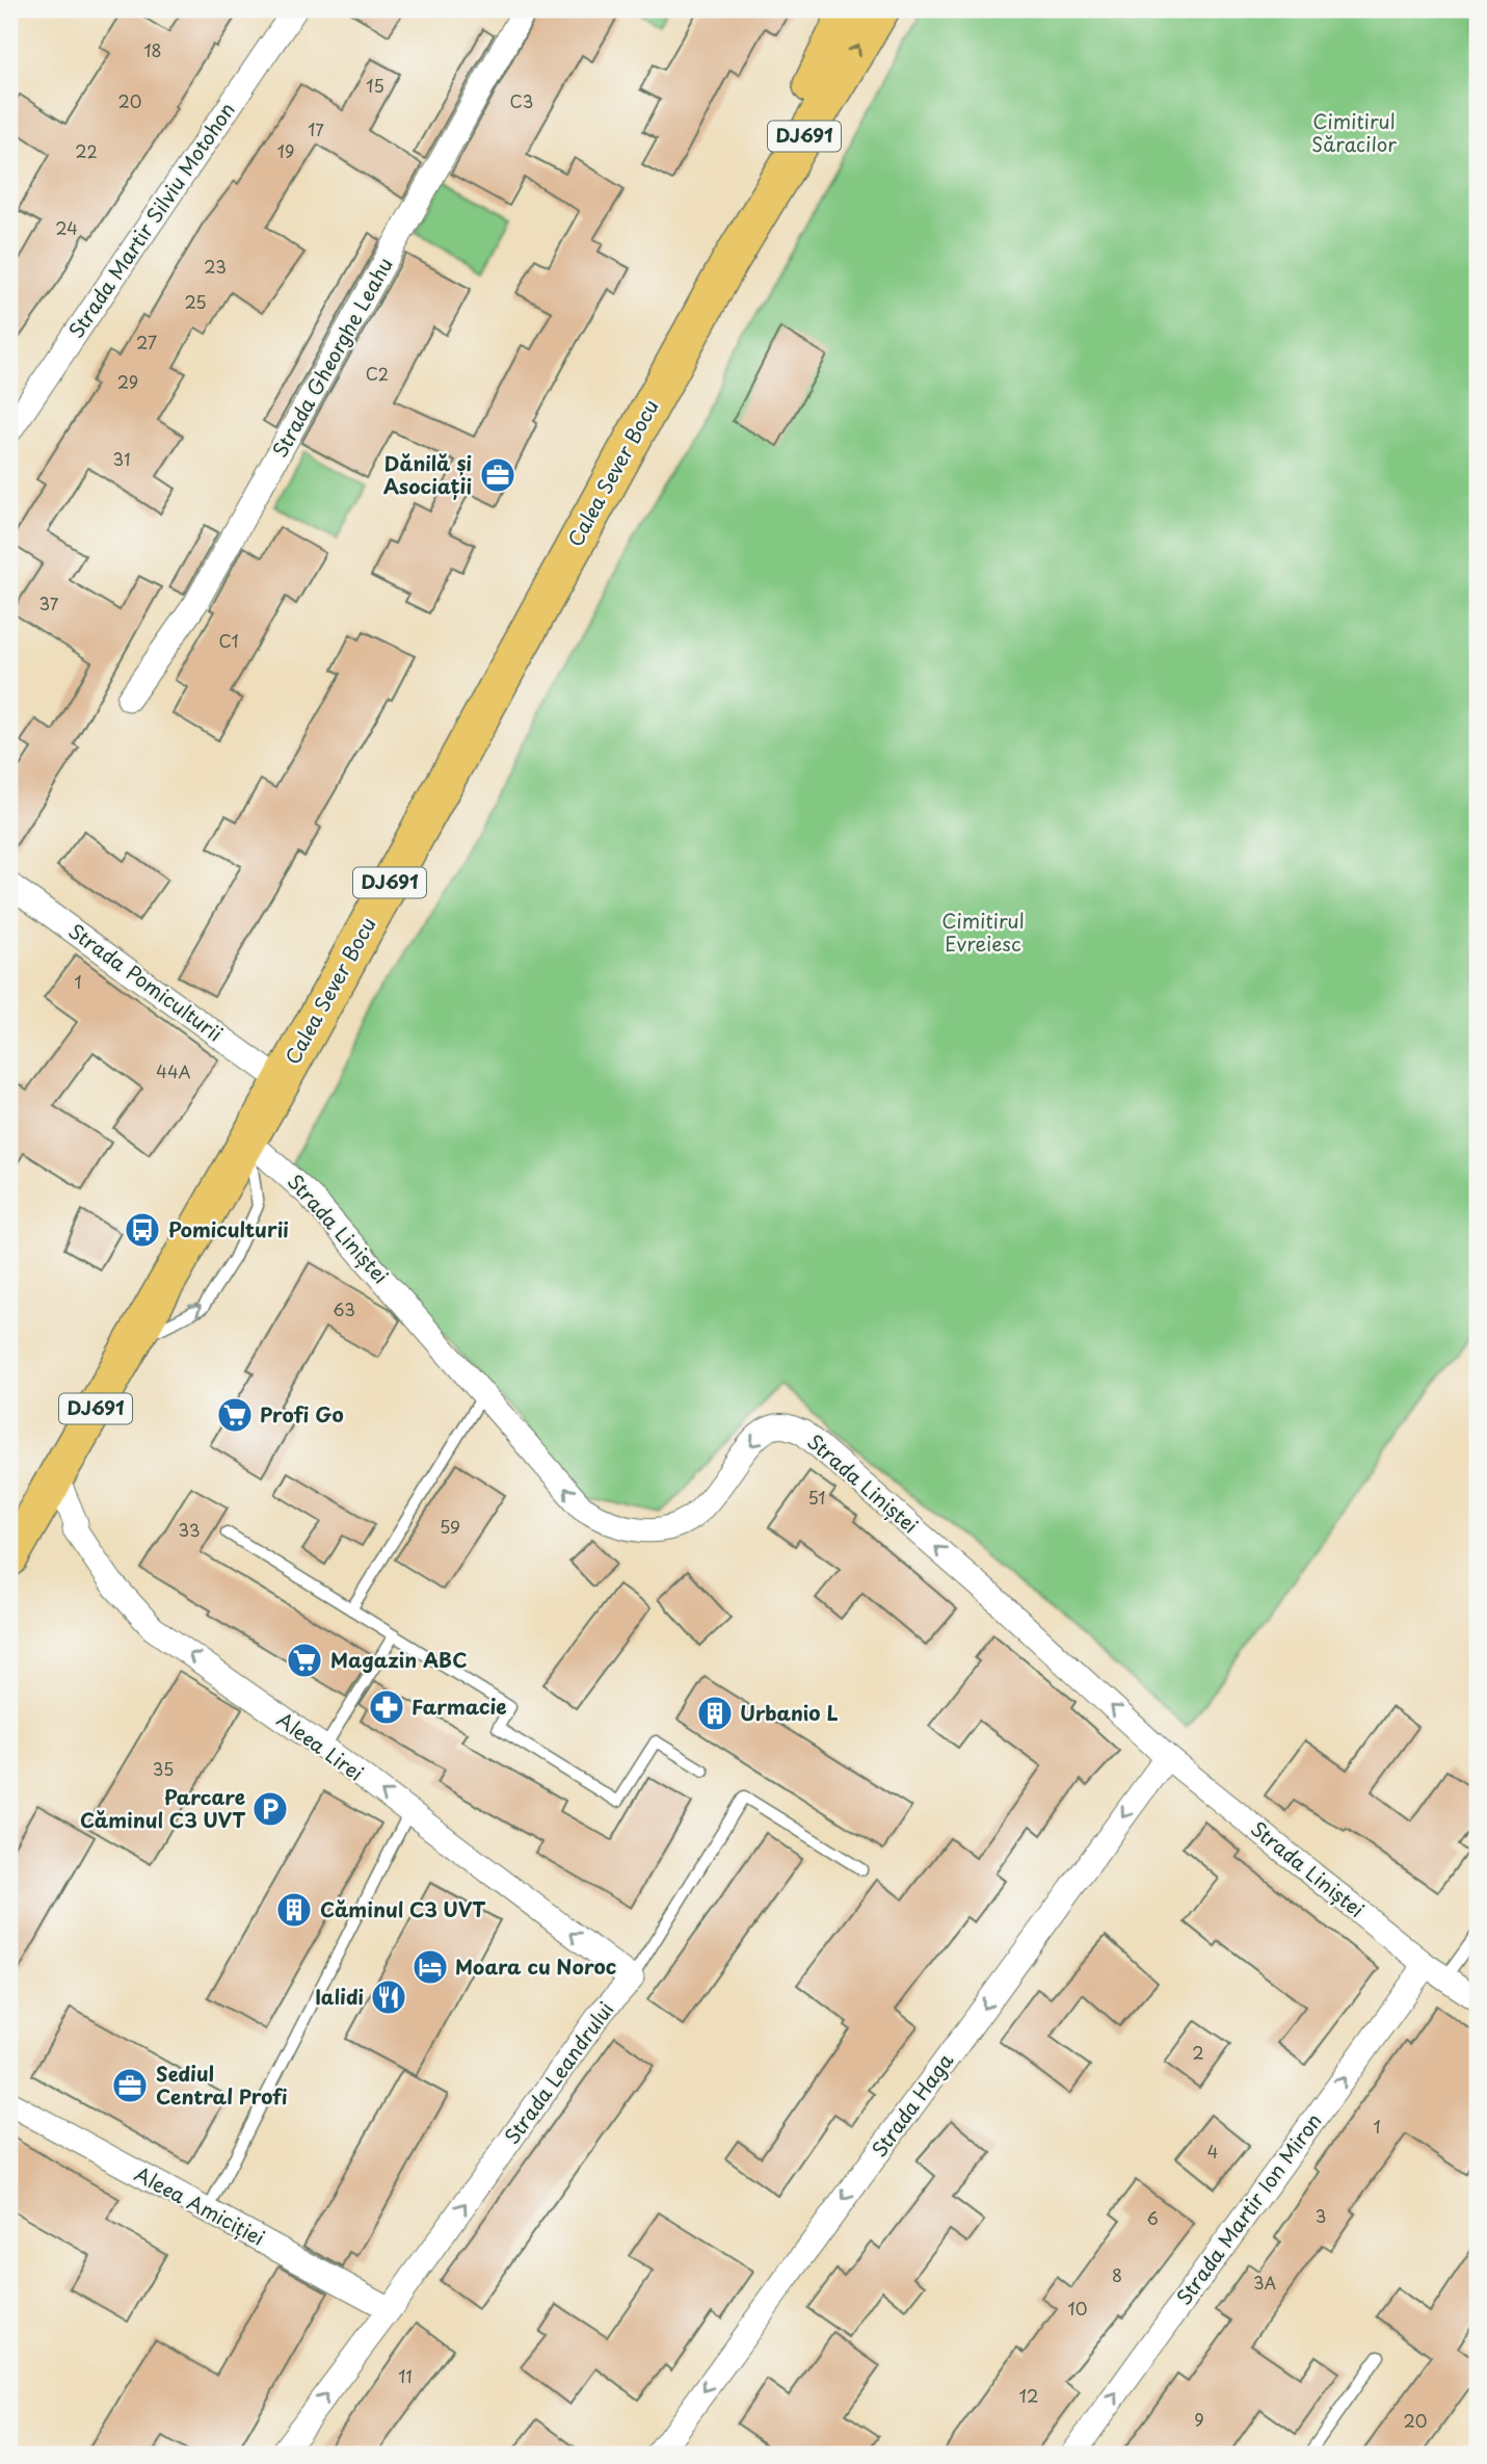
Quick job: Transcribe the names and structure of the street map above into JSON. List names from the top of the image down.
{
  "streets": {
    "main road": ["DJ691", "Calea Sever Bocu"],
    "street": [
      "Strada Martir Silviu Motohon",
      "Strada Gheorghe Leahu",
      "Strada Pomiculturii",
      "Strada Liniștei",
      "Aleea Lirei",
      "Strada Leandrului",
      "Strada Haga",
      "Aleea Amiciției",
      "Strada Martir Ion Miron"
    ]
  },
  "crossings": [
    ["Calea Sever Bocu", "Strada Pomiculturii"],
    ["Calea Sever Bocu", "Strada Liniștei"],
    ["Calea Sever Bocu", "Aleea Lirei"],
    ["Strada Liniștei", "Strada Haga"],
    ["Strada Liniștei", "Strada Martir Ion Miron"],
    ["Aleea Lirei", "Strada Leandrului"],
    ["Strada Leandrului", "Aleea Amiciției"]
  ],
  "one_way": [
    "Strada Liniștei",
    "Aleea Lirei",
    "Strada Leandrului",
    "Strada Haga",
    "Strada Martir Ion Miron"
  ],
  "parks": ["Cimitirul Săracilor", "Cimitirul Evreiesc"],
  "places": {
    "office": ["Dănilă și Asociații", "Sediul Central Profi"],
    "bus stop": ["Pomiculturii"],
    "supermarket": ["Profi Go", "Magazin ABC"],
    "pharmacy": ["Farmacie"],
    "building": ["Urbanio L", "Căminul C3 UVT"],
    "parking": ["Parcare Căminul C3 UVT"],
    "hotel": ["Moara cu Noroc"],
    "restaurant": ["Ialidi"]
  },
  "house_numbers": [
    "18",
    "15",
    "20",
    "C3",
    "17",
    "22",
    "19",
    "24",
    "23",
    "25",
    "27",
    "C2",
    "29",
    "31",
    "37",
    "C1",
    "1",
    "44A",
    "63",
    "51",
    "59",
    "33",
    "35",
    "2",
    "1",
    "4",
    "3",
    "6",
    "8",
    "3A",
    "10",
    "11",
    "12",
    "9",
    "20"
  ]
}
